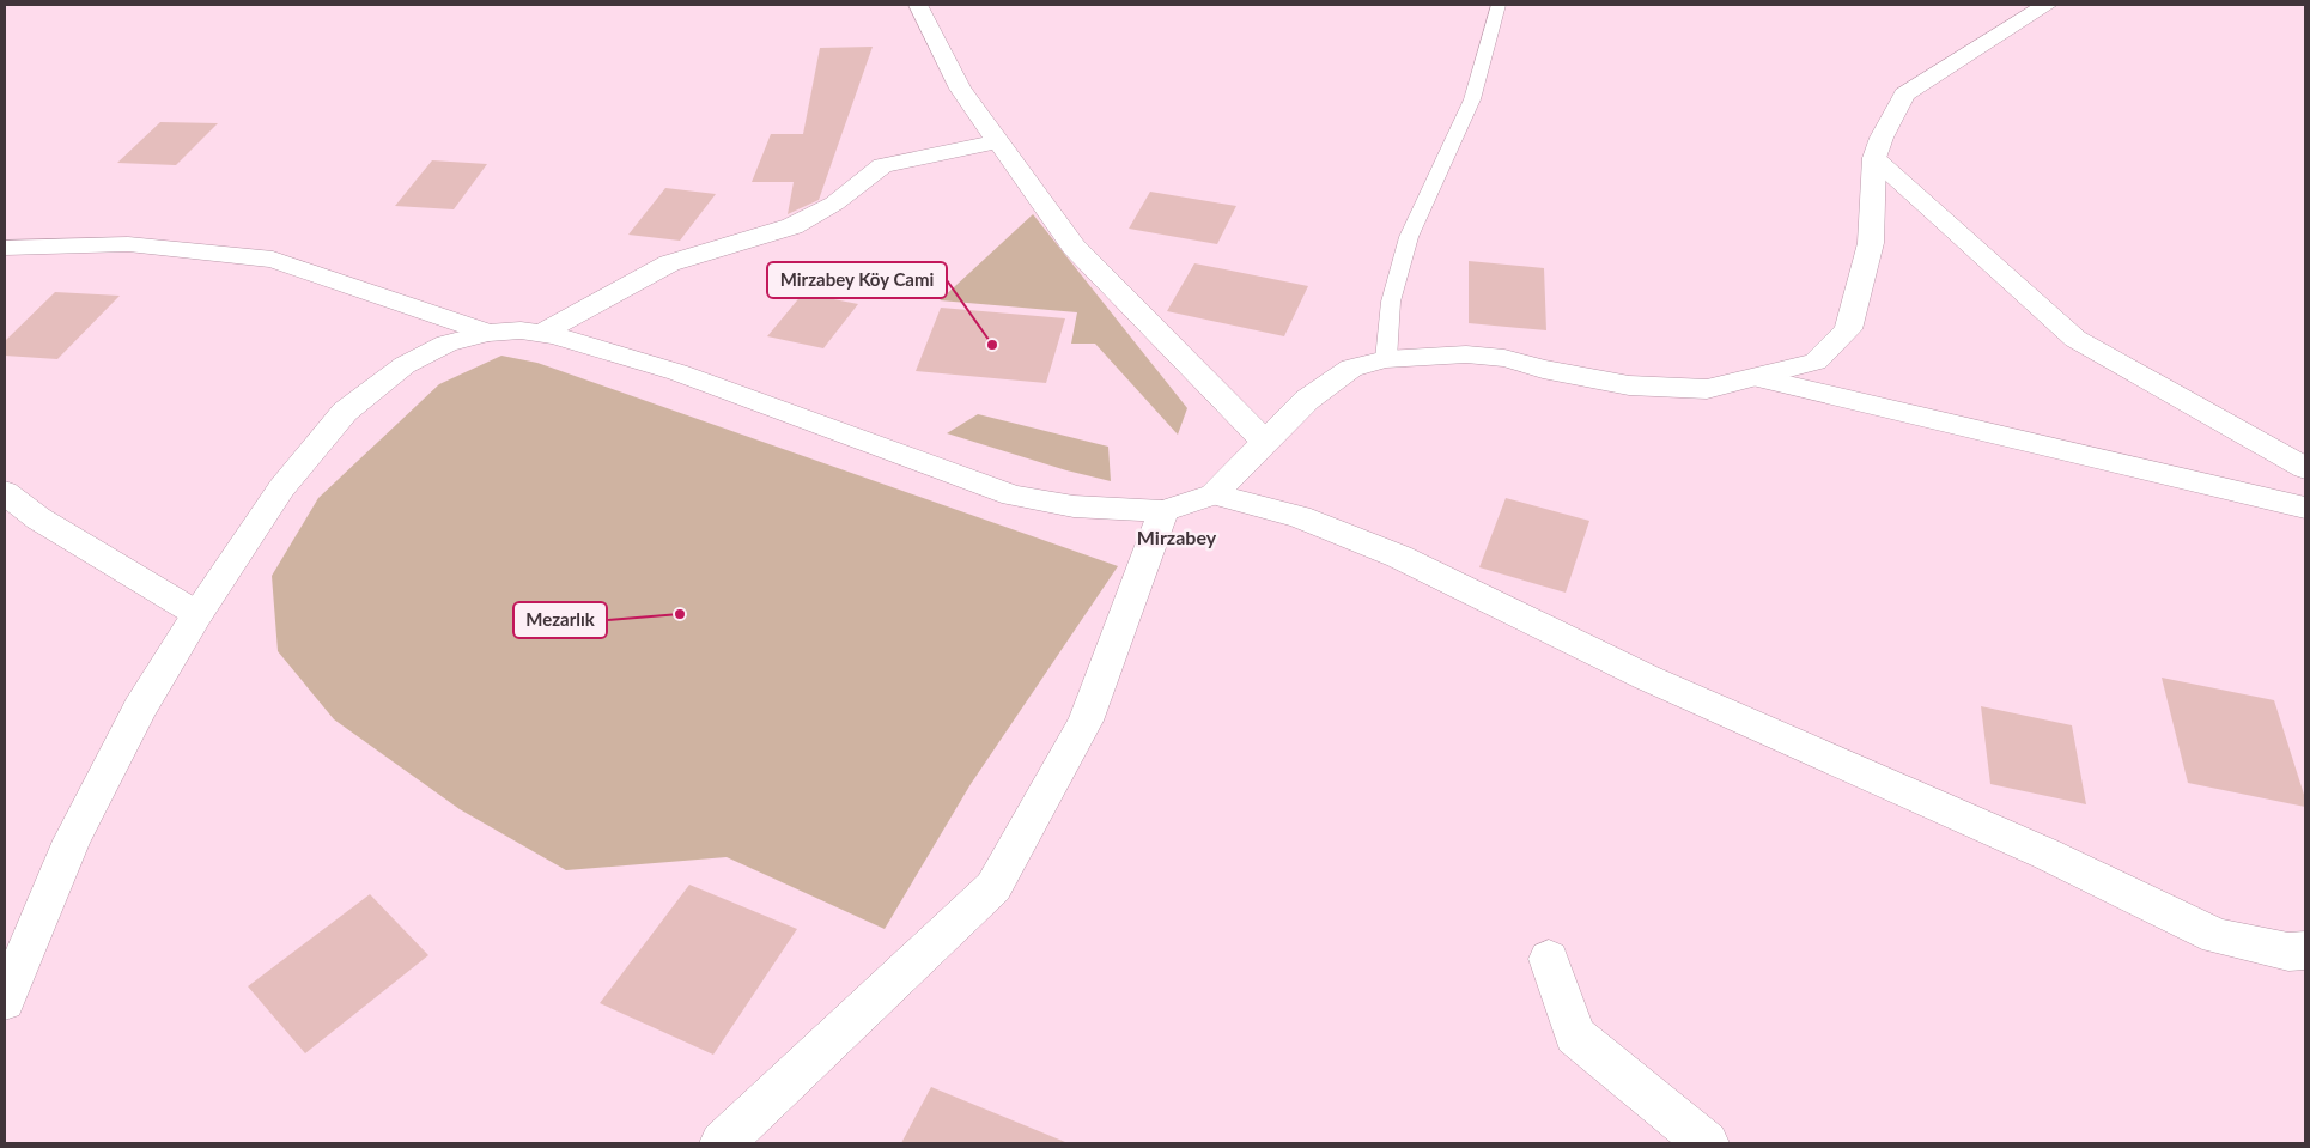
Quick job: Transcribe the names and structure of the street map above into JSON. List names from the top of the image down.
{
  "districts": ["Mirzabey"],
  "places": ["Mirzabey Köy Cami", "Mezarlık"]
}
